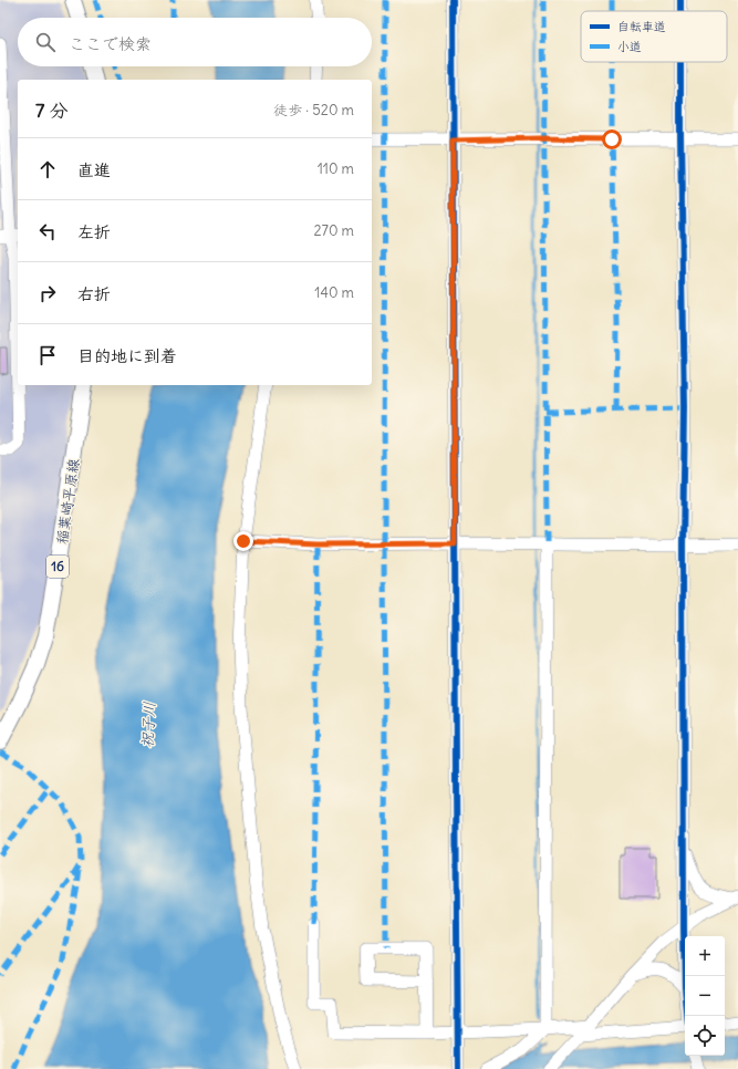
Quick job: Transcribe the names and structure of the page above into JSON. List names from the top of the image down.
{
  "streets": {
    "main road": ["稲葉崎平原線", "16"]
  },
  "water": ["祝子川"],
  "legend": ["自転車道", "小道"],
  "page": {
    "search": "ここで検索",
    "heading": ["7 分", "徒歩 · 520 m"],
    "list": [
      ["直進", "110 m"],
      ["左折", "270 m"],
      ["右折", "140 m"],
      "目的地に到着"
    ],
    "map_buttons": ["+", "−"]
  }
}
